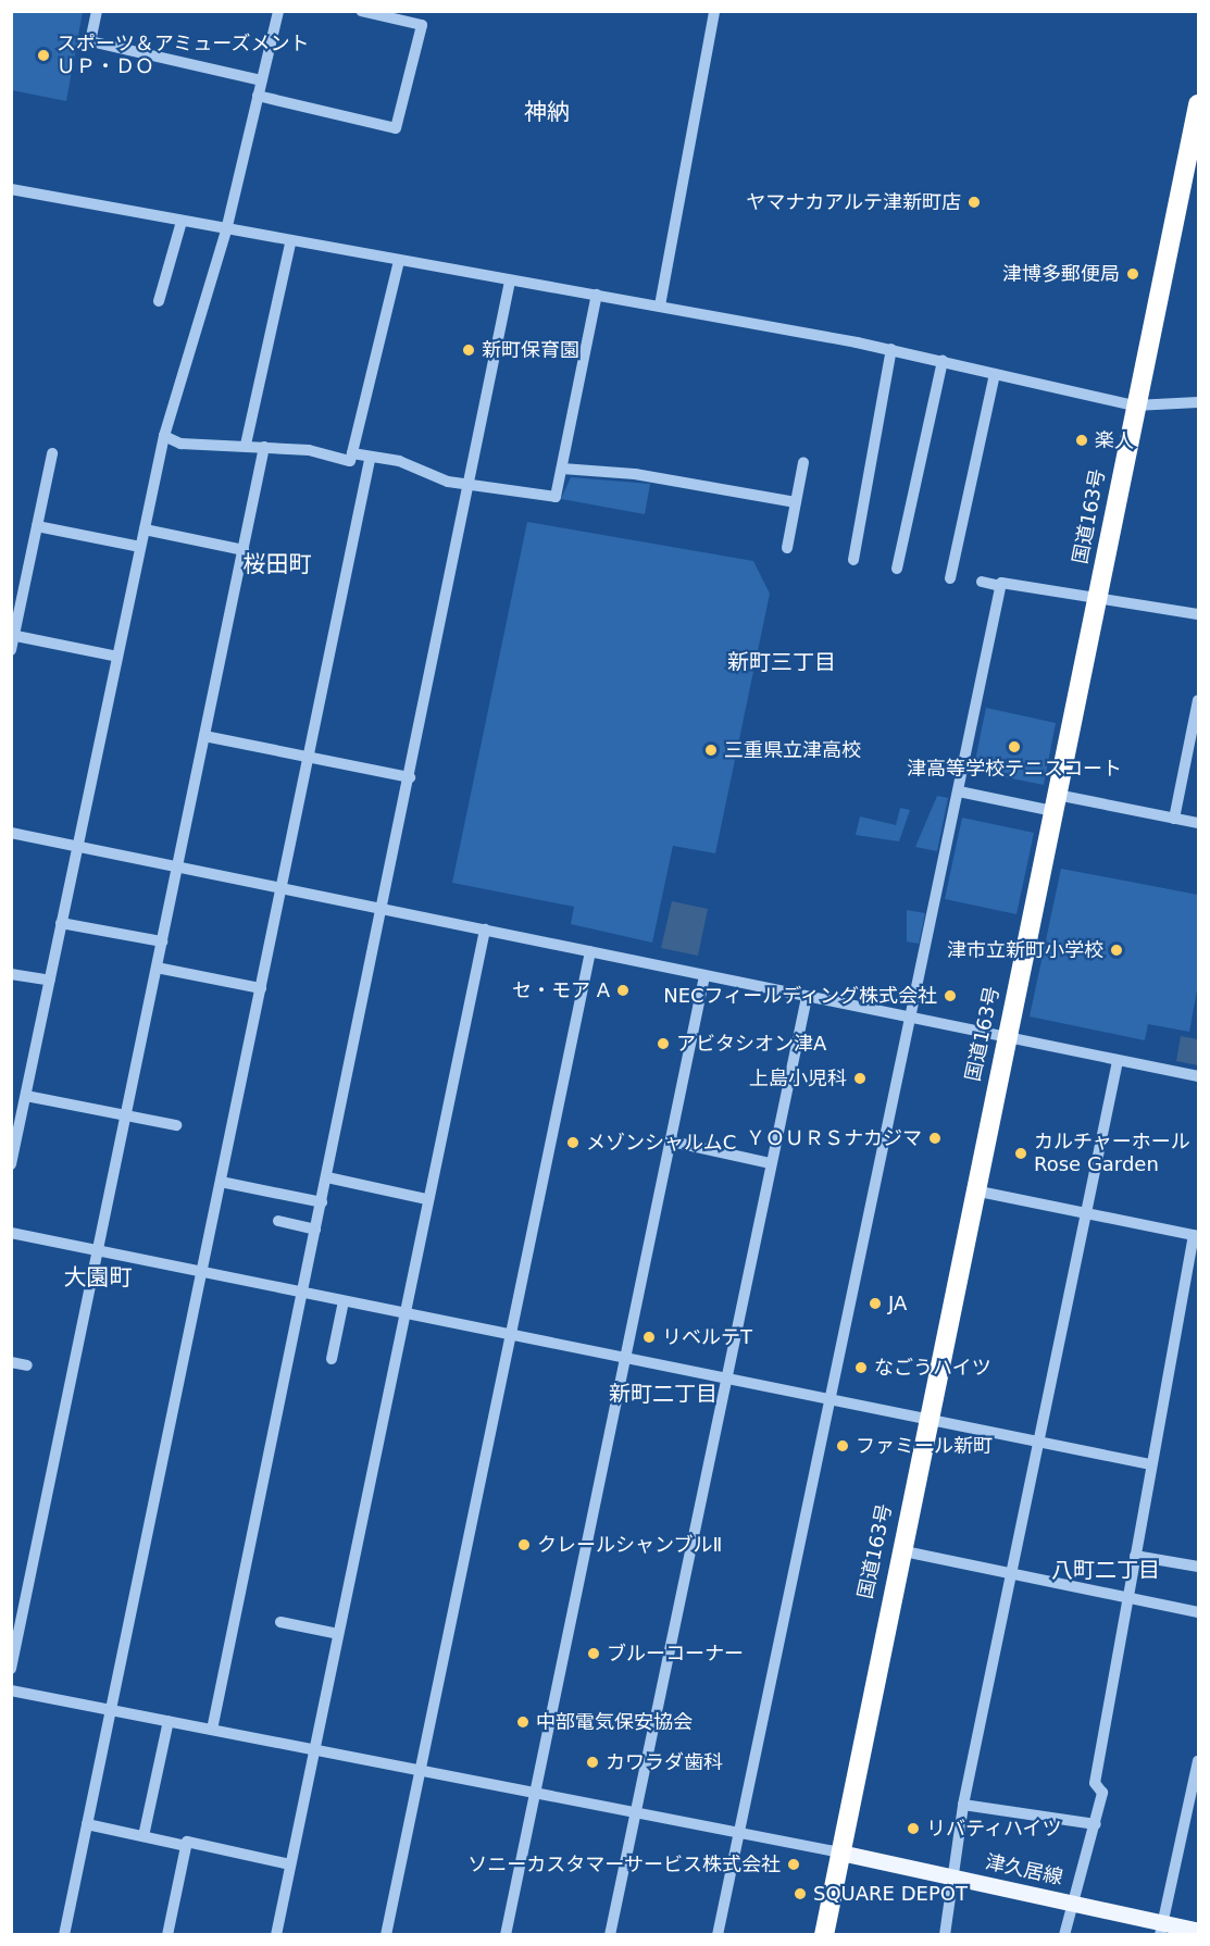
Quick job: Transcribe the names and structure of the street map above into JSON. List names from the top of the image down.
{
  "streets": {
    "highway": ["国道163号"],
    "main road": ["津久居線"]
  },
  "crossings": [
    ["国道163号", "津久居線"]
  ],
  "districts": [
    "神納",
    "桜田町",
    "新町三丁目",
    "大園町",
    "新町二丁目",
    "八町二丁目"
  ],
  "places": [
    "スポーツ＆アミューズメント ＵＰ・ＤＯ",
    "ヤマナカアルテ津新町店",
    "津博多郵便局",
    "新町保育園",
    "楽人",
    "津高等学校テニスコート",
    "三重県立津高校",
    "津市立新町小学校",
    "セ・モア A",
    "NECフィールディング株式会社",
    "アビタシオン津A",
    "上島小児科",
    "ＹＯＵＲＳナカジマ",
    "メゾンシャルムC",
    "カルチャーホール Rose Garden",
    "JA",
    "リベルテT",
    "なごうハイツ",
    "ファミール新町",
    "クレールシャンブルⅡ",
    "ブルーコーナー",
    "中部電気保安協会",
    "カワラダ歯科",
    "リバティハイツ",
    "ソニーカスタマーサービス株式会社",
    "SQUARE DEPOT"
  ]
}
